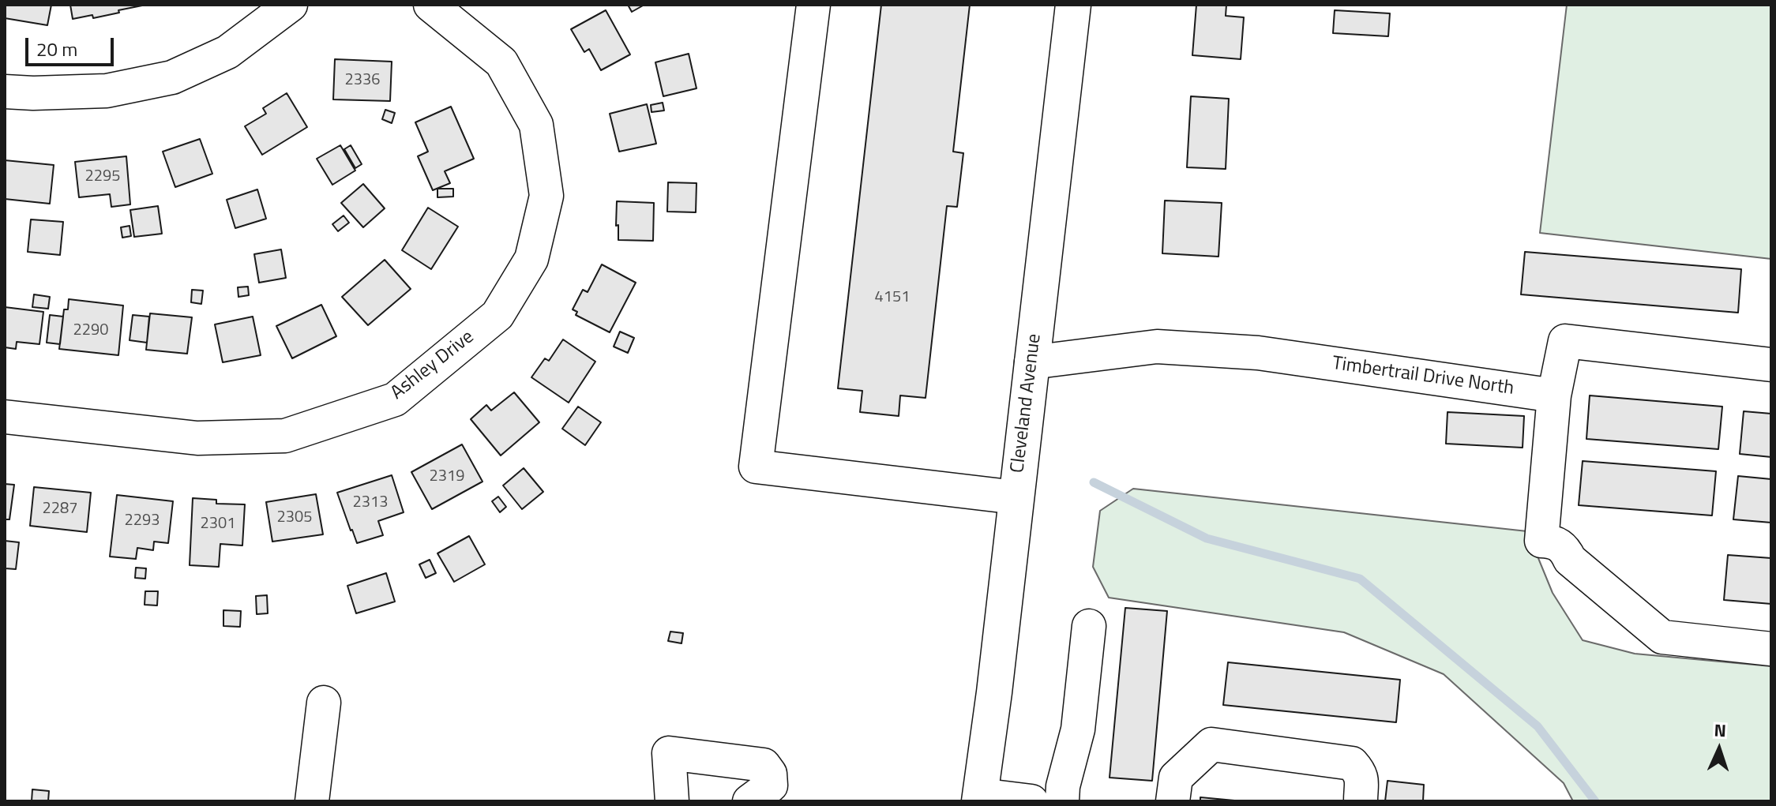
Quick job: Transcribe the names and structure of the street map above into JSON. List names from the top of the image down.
{
  "streets": {
    "main road": ["Cleveland Avenue"],
    "street": ["Ashley Drive", "Timbertrail Drive North"]
  },
  "crossings": [
    ["Timbertrail Drive North", "Cleveland Avenue"]
  ],
  "house_numbers": [
    "2336",
    "2295",
    "4151",
    "2290",
    "2319",
    "2313",
    "2287",
    "2305",
    "2293",
    "2301"
  ],
  "scale_bar": "20 m",
  "north": "top"
}
